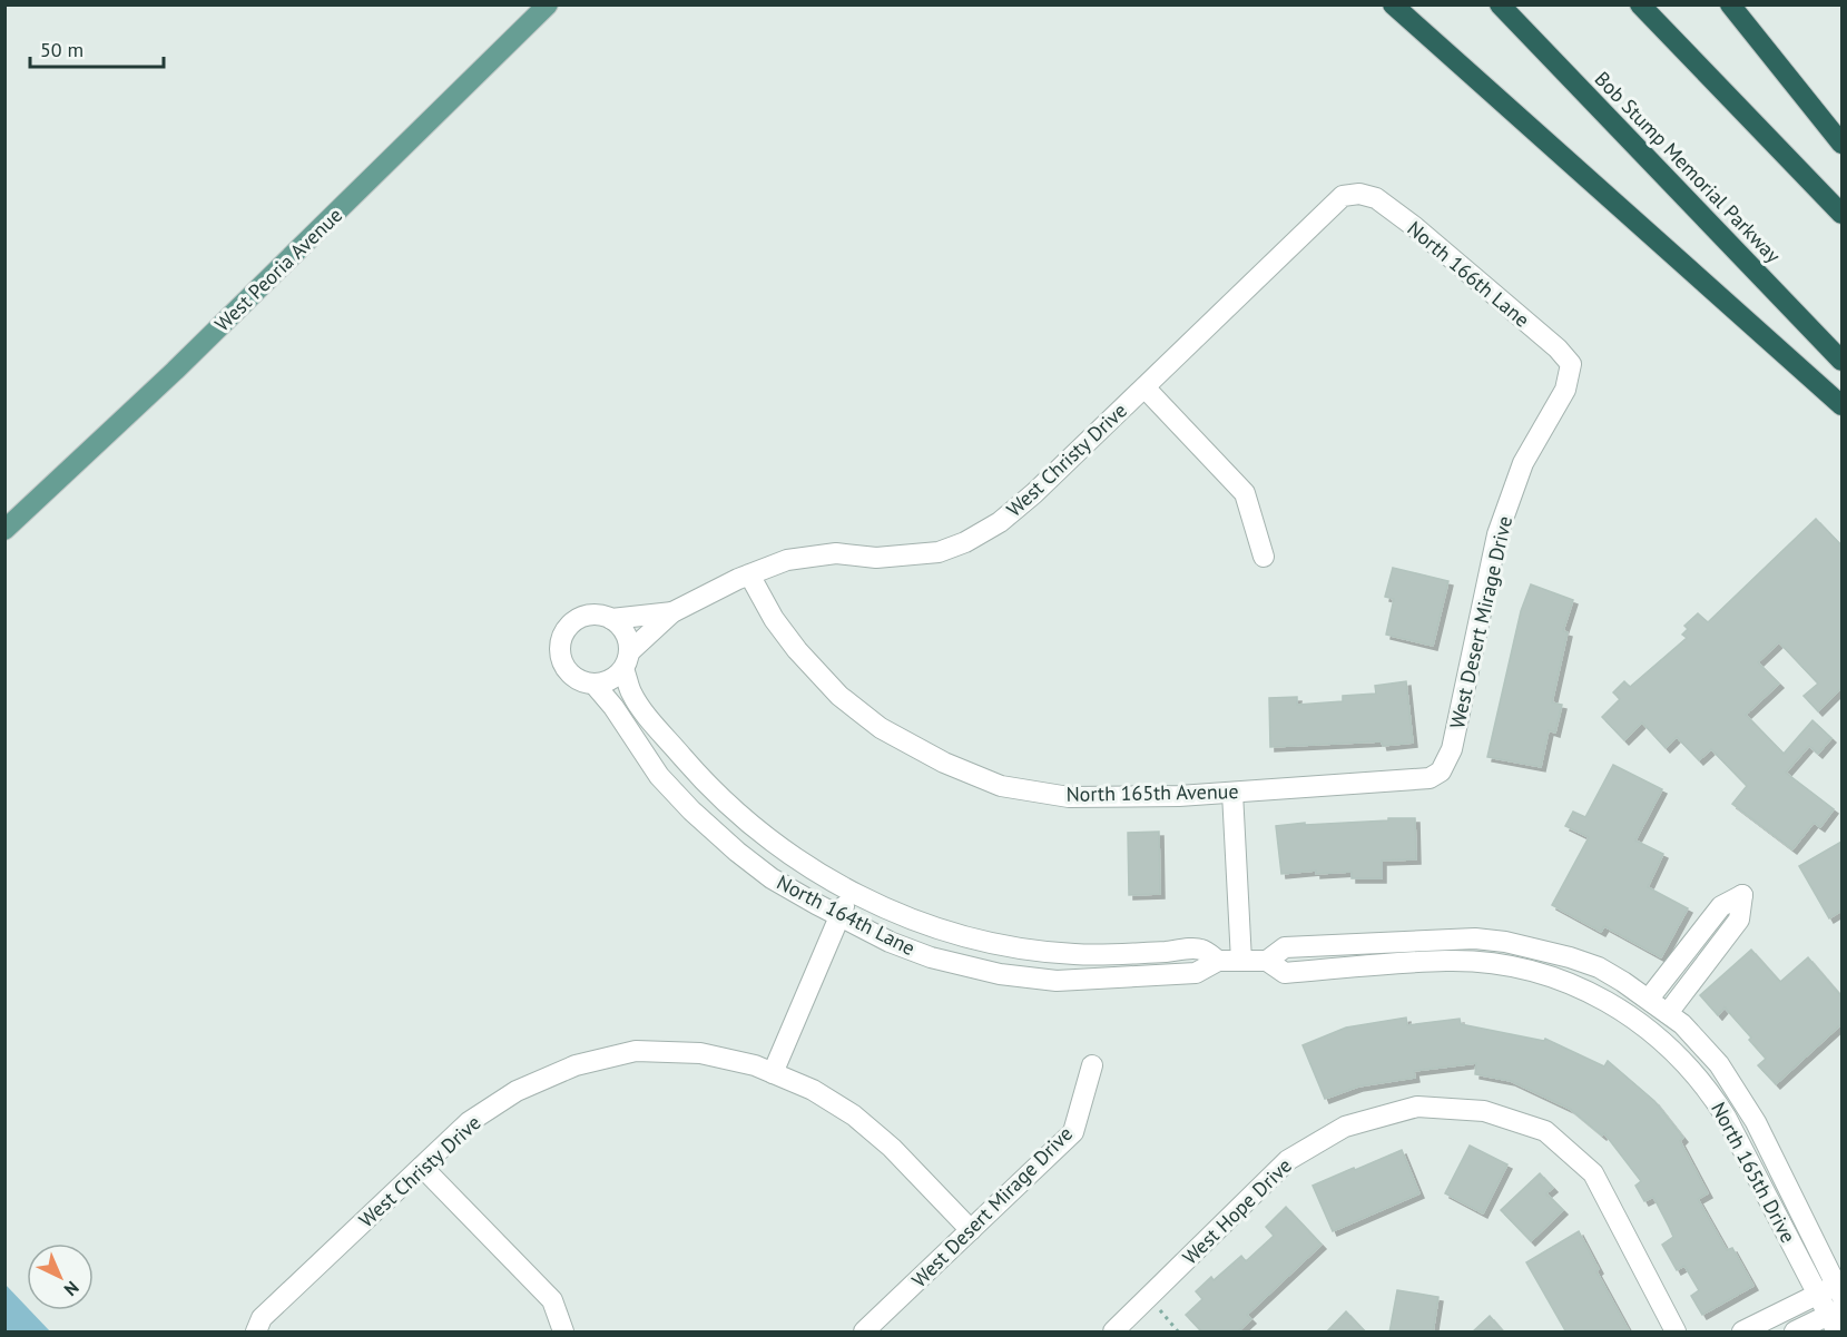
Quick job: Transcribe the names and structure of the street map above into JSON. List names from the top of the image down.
{
  "streets": {
    "highway": ["Bob Stump Memorial Parkway"],
    "main road": ["West Peoria Avenue"],
    "street": [
      "North 166th Lane",
      "West Christy Drive",
      "West Desert Mirage Drive",
      "North 165th Avenue",
      "North 164th Lane",
      "North 165th Drive",
      "West Hope Drive"
    ]
  },
  "crossings": [
    ["North 166th Lane", "West Christy Drive"],
    ["North 166th Lane", "West Desert Mirage Drive"],
    ["West Christy Drive", "West Desert Mirage Drive"],
    ["West Christy Drive", "North 165th Avenue"],
    ["West Desert Mirage Drive", "North 165th Avenue"],
    ["North 164th Lane", "North 165th Drive"]
  ],
  "scale_bar": "50 m",
  "north": "bottom right"
}
